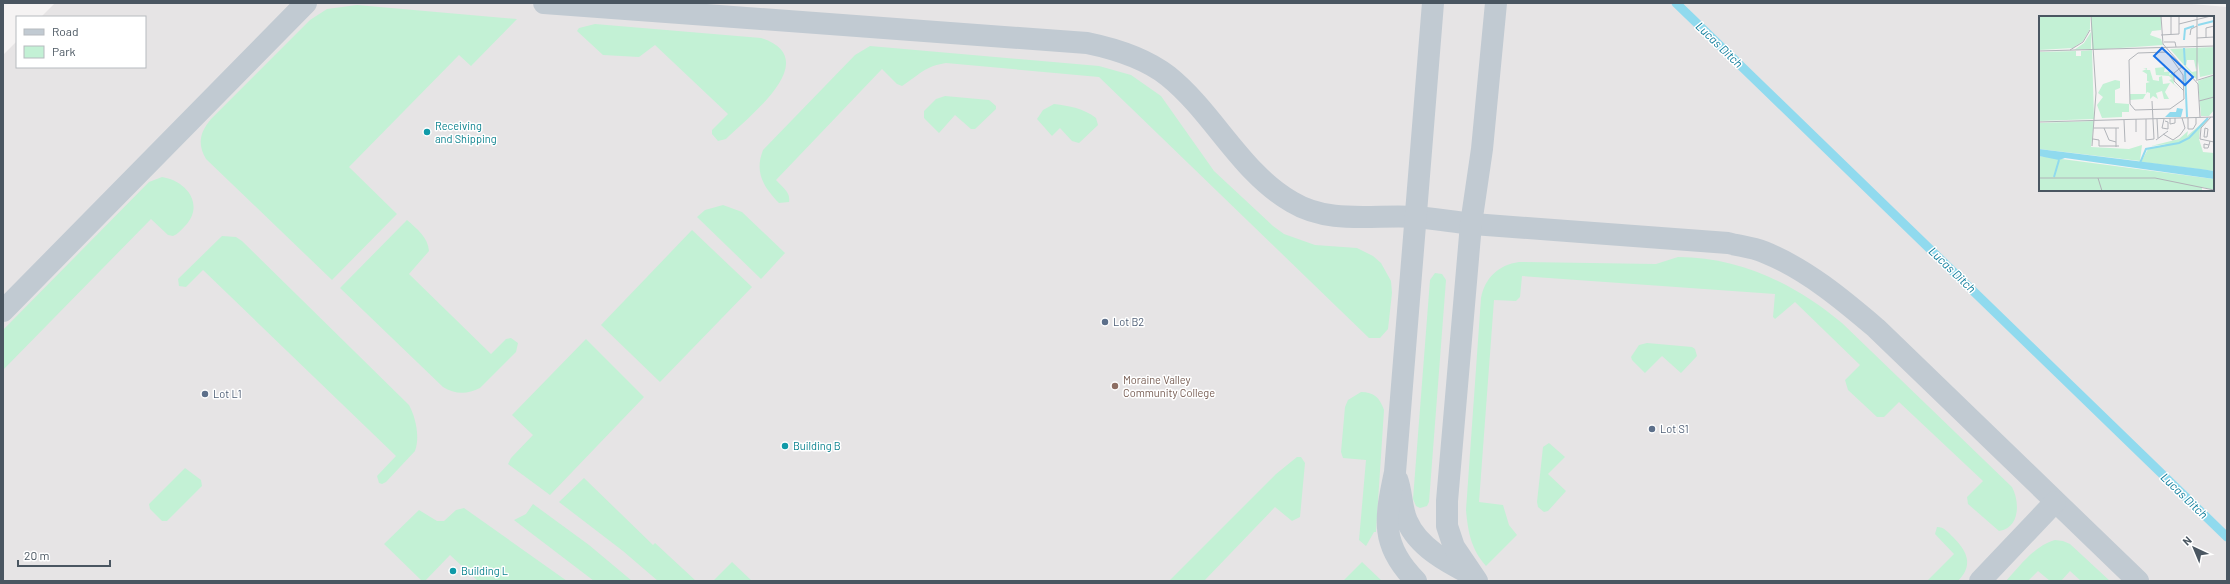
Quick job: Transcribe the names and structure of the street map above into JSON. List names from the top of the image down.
{
  "water": ["Lucas Ditch"],
  "places": [
    "Receiving and Shipping",
    "Lot B2",
    "Moraine Valley Community College",
    "Lot L1",
    "Lot S1",
    "Building B",
    "Building L"
  ],
  "legend": ["Road", "Park"],
  "scale_bar": "20 m",
  "north": "top left"
}
